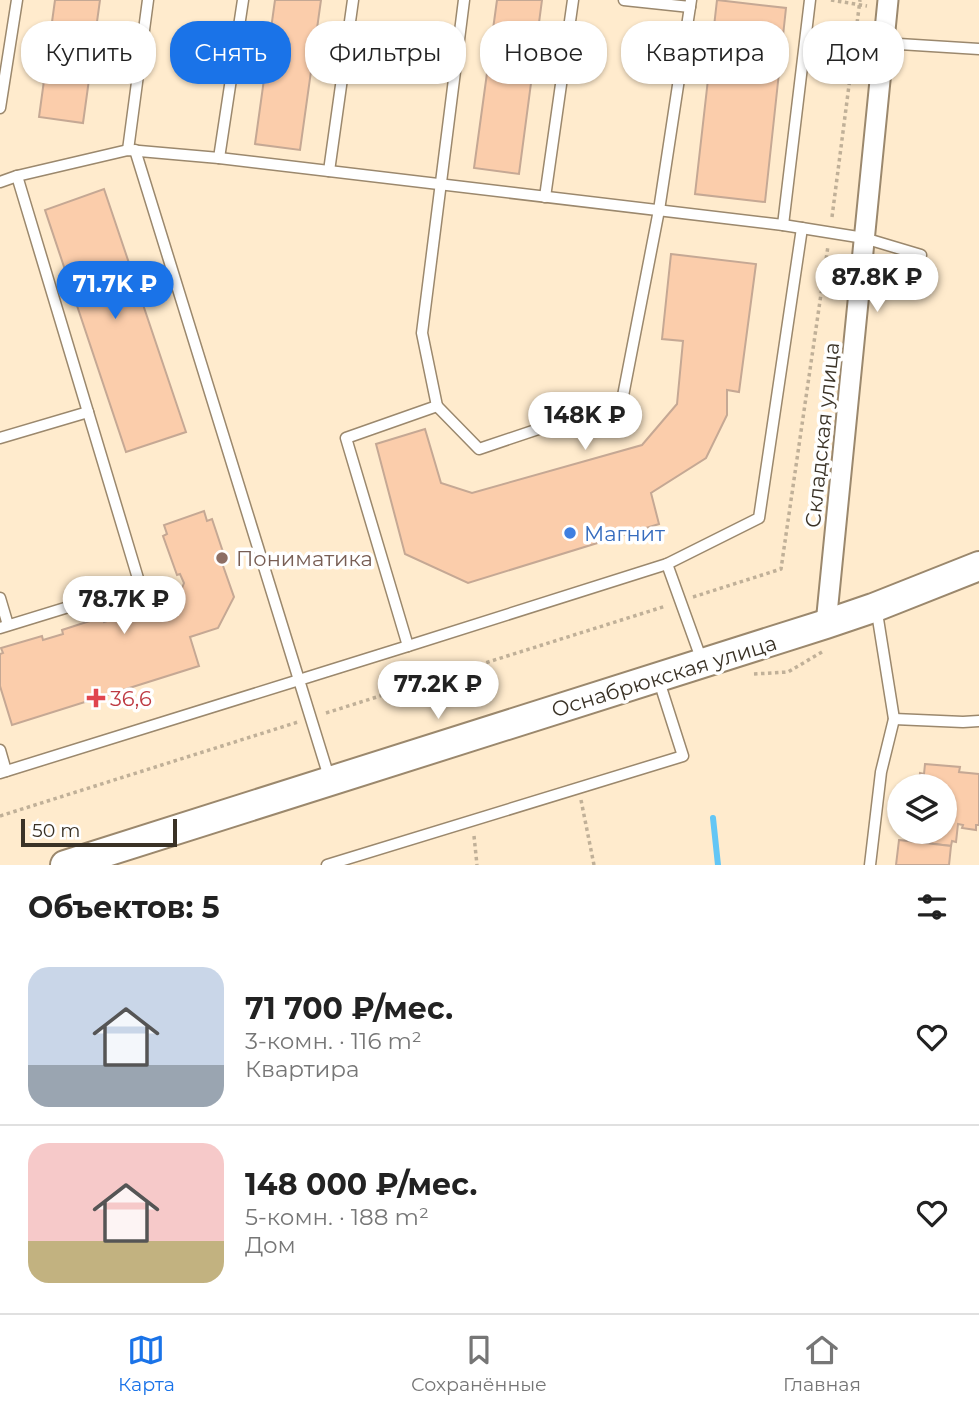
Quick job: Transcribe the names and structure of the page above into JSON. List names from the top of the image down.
{
  "streets": {
    "street": ["Складская улица", "Оснабрюкская улица"]
  },
  "crossings": [
    ["Складская улица", "Оснабрюкская улица"]
  ],
  "places": {
    "other": ["Магнит", "Пониматика"],
    "health": ["36,6"]
  },
  "scale_bar": "50 m",
  "page": {
    "chip": [
      "Купить",
      "Снять",
      "Фильтры",
      "Новое",
      "Квартира",
      "Дом"
    ],
    "price": [
      "87.8K ₽",
      "71.7K ₽",
      "148K ₽",
      "78.7K ₽",
      "77.2K ₽"
    ],
    "scale": "50 m",
    "heading": "Объектов: 5",
    "list": [
      {
        "name": "71 700 ₽/мес.",
        "note": "3-комн. · 116 m² · Квартира"
      },
      {
        "name": "148 000 ₽/мес.",
        "note": "5-комн. · 188 m² · Дом"
      }
    ],
    "tabs": ["Карта", "Сохранённые", "Главная"]
  }
}
